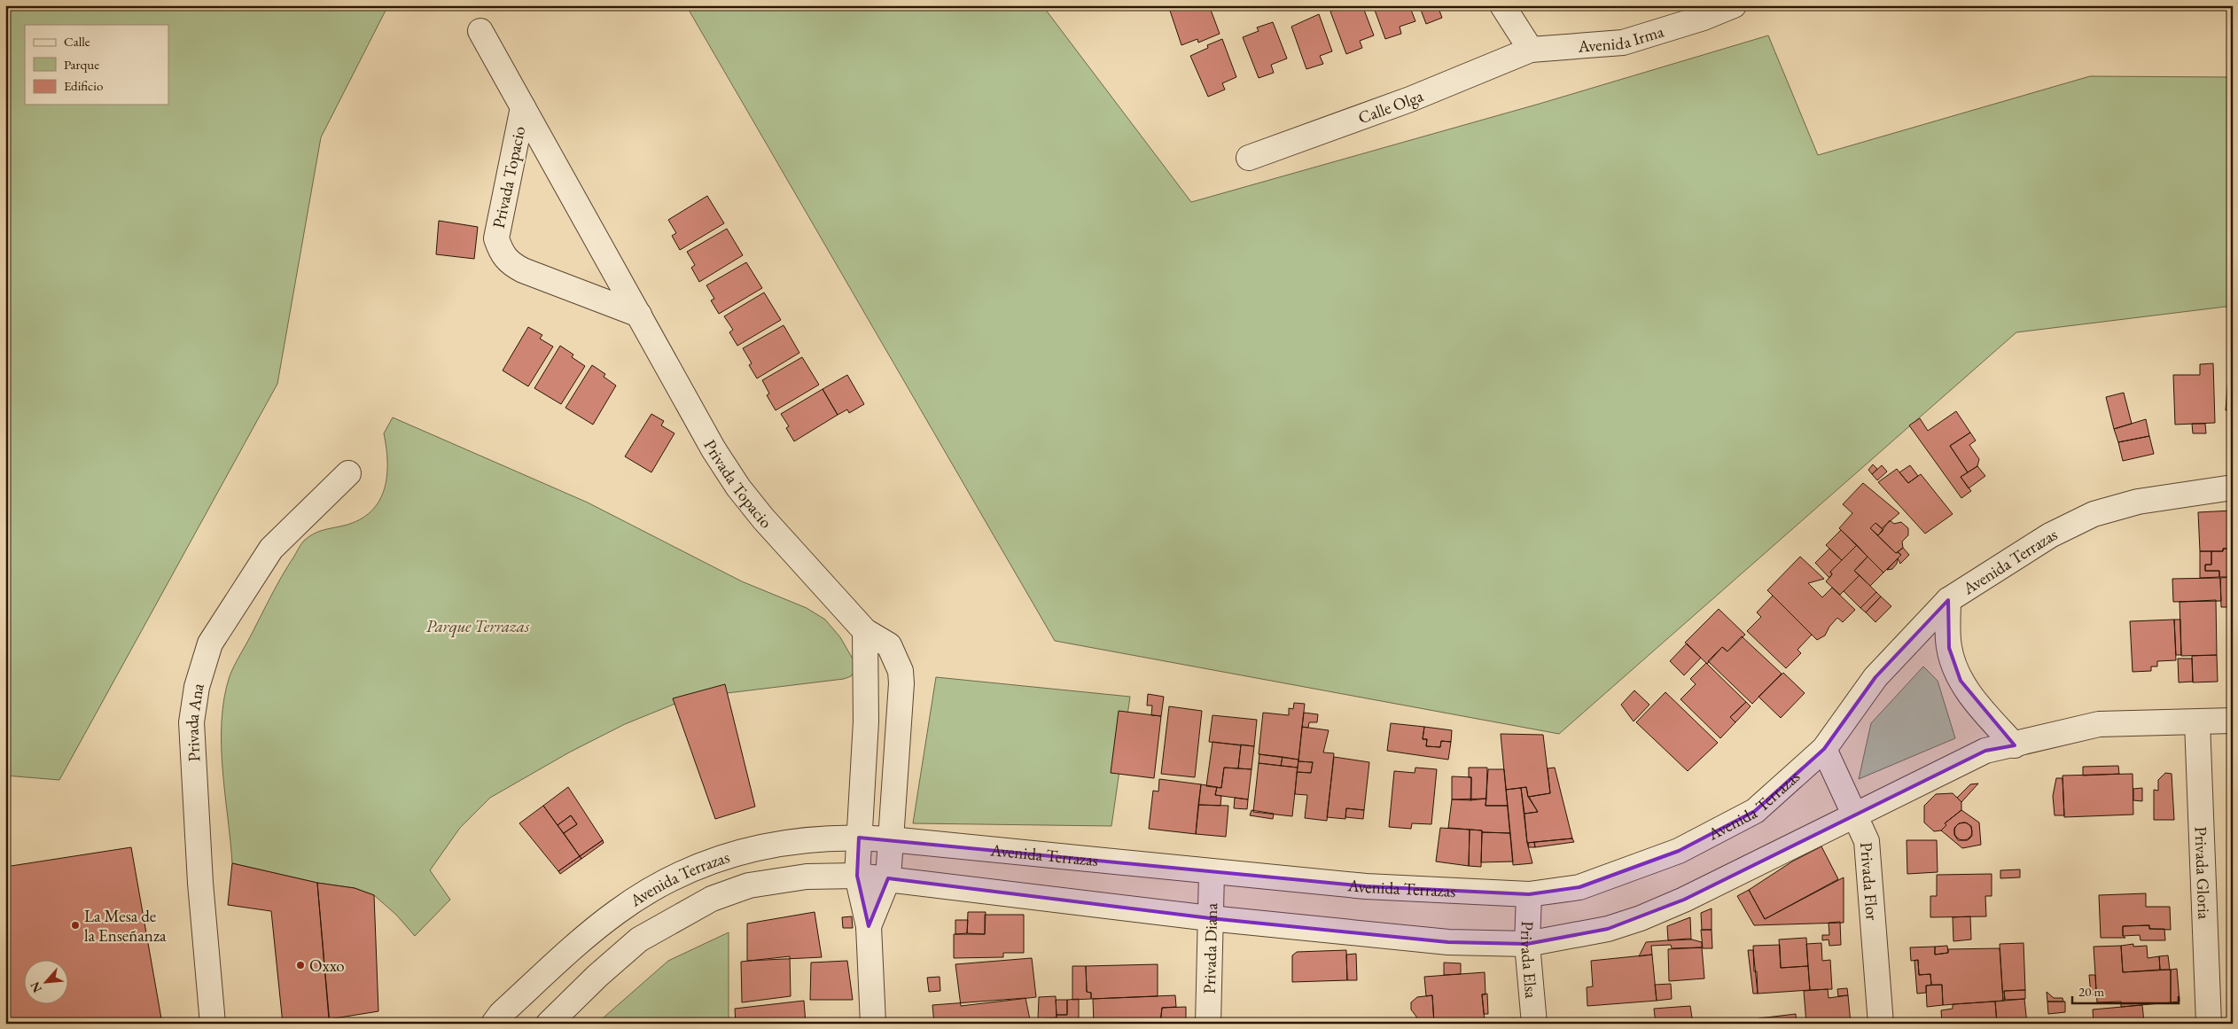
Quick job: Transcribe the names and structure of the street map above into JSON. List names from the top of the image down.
{
  "streets": {
    "street": [
      "Avenida Irma",
      "Calle Olga",
      "Privada Topacio",
      "Avenida Terrazas",
      "Privada Ana",
      "Privada Gloria",
      "Privada Flor",
      "Privada Diana",
      "Privada Elsa"
    ]
  },
  "crossings": [
    ["Avenida Irma", "Calle Olga"],
    ["Privada Topacio", "Avenida Terrazas"],
    ["Avenida Terrazas", "Privada Gloria"],
    ["Avenida Terrazas", "Privada Flor"],
    ["Avenida Terrazas", "Privada Diana"],
    ["Avenida Terrazas", "Privada Elsa"]
  ],
  "parks": ["Parque Terrazas"],
  "places": ["La Mesa de la Enseñanza", "Oxxo"],
  "legend": ["Calle", "Parque", "Edificio"],
  "scale_bar": "20 m",
  "north": "bottom left"
}
